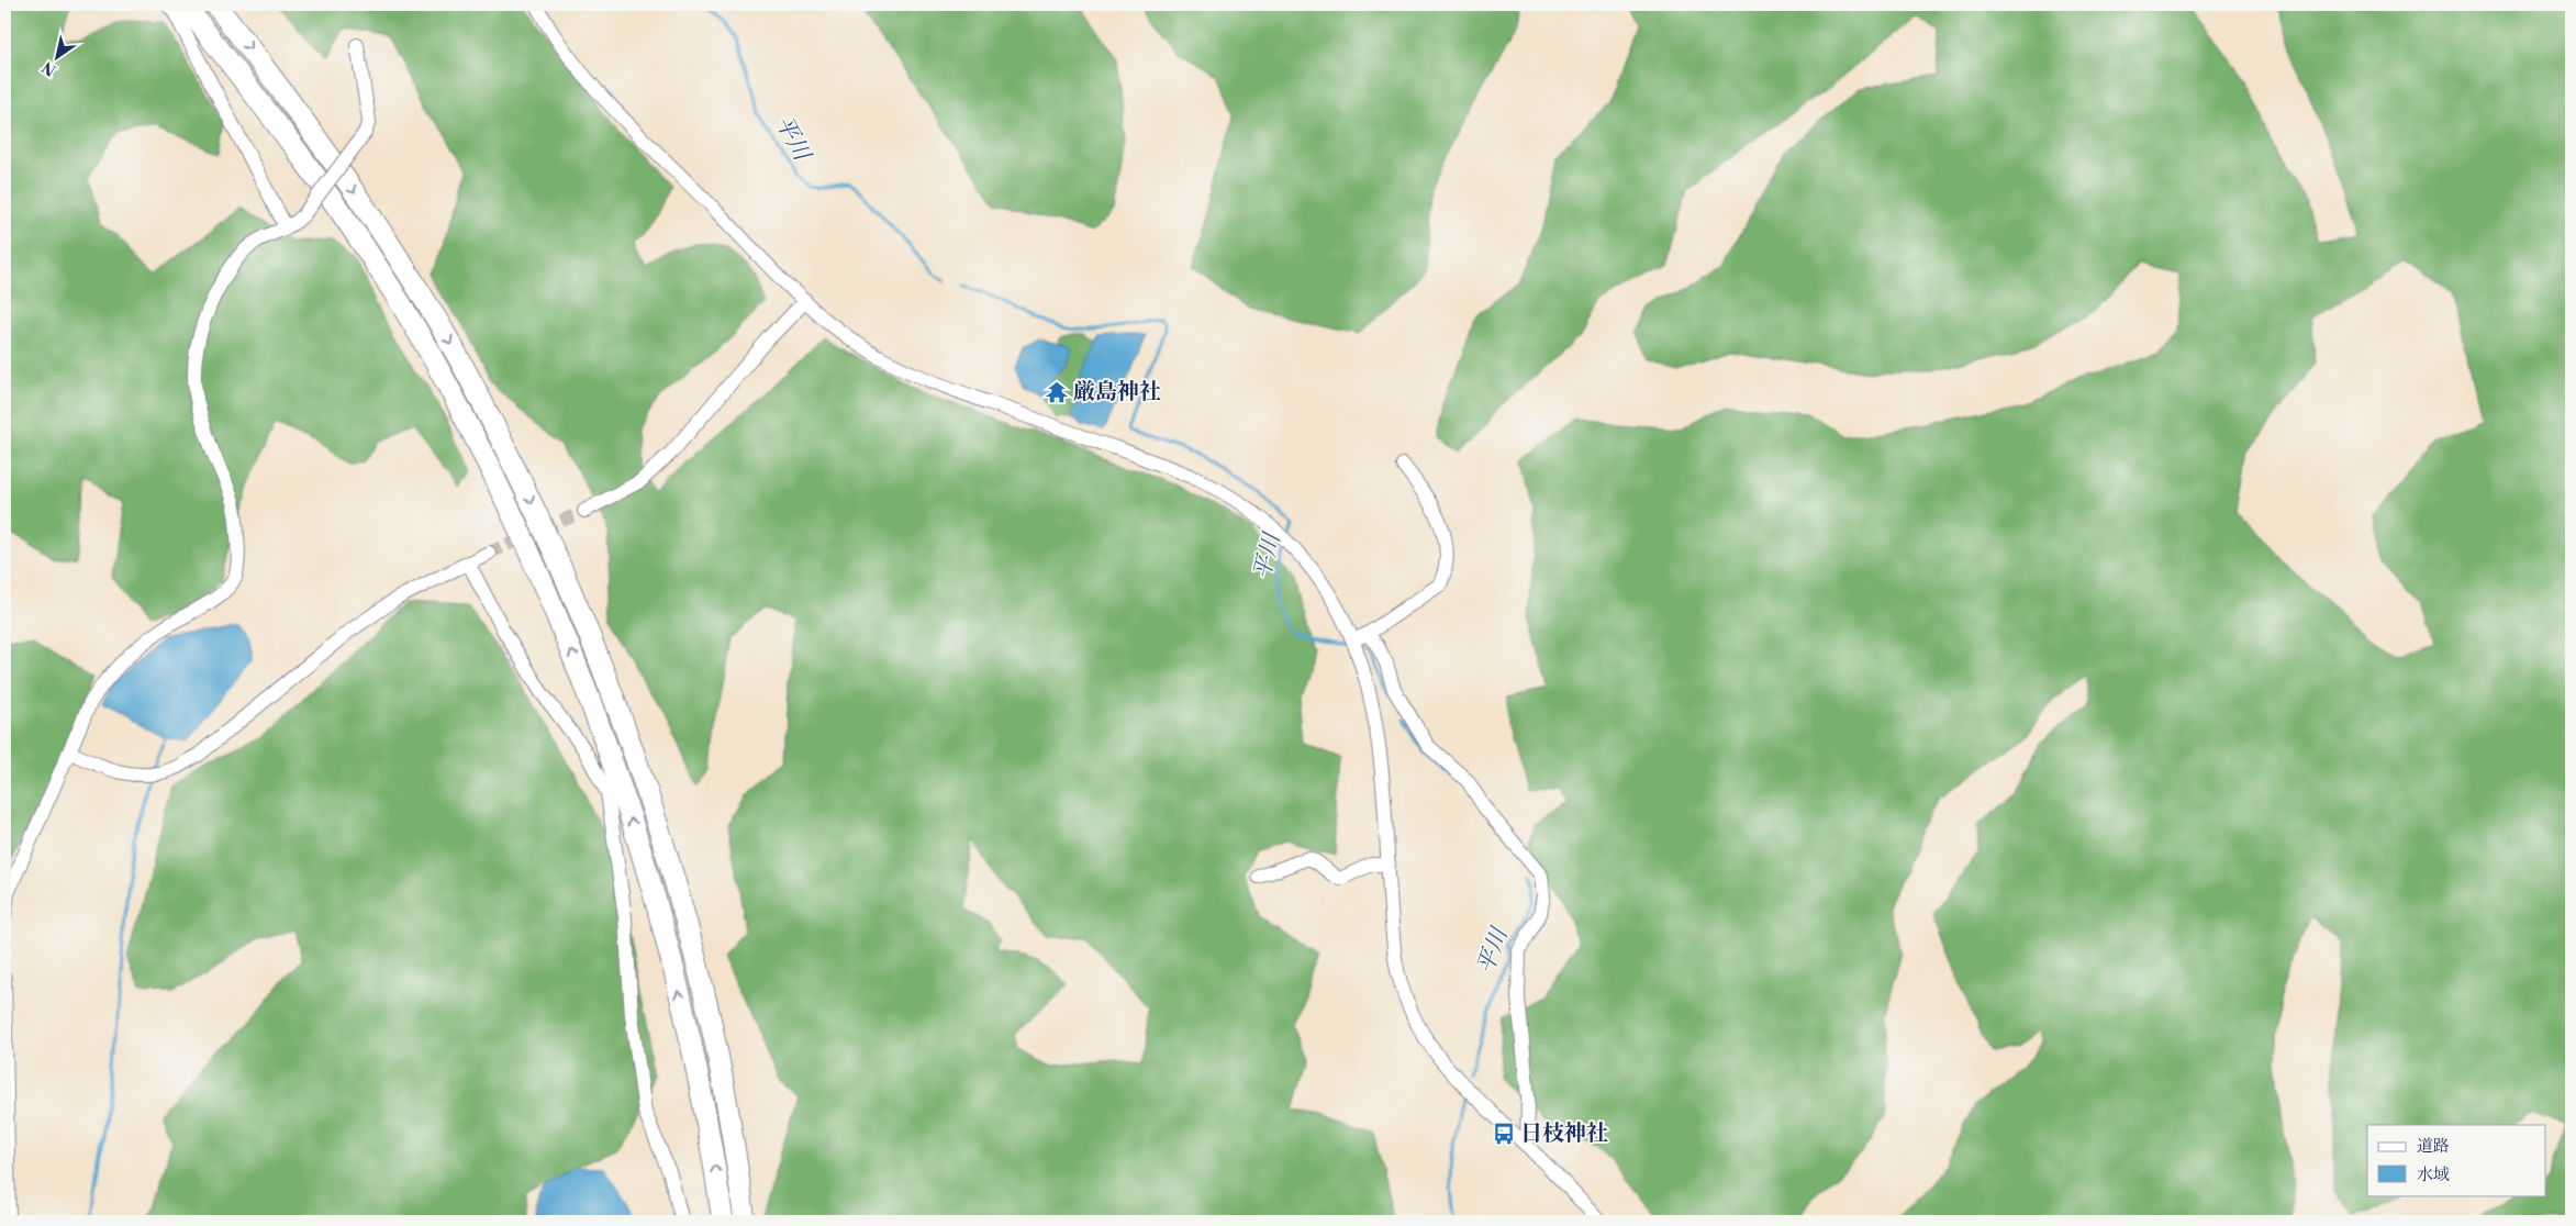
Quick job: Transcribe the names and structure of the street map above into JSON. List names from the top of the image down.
{
  "water": ["平川"],
  "places": {
    "temple": ["厳島神社"],
    "bus stop": ["日枝神社"]
  },
  "legend": ["道路", "水域"],
  "north": "bottom left"
}
